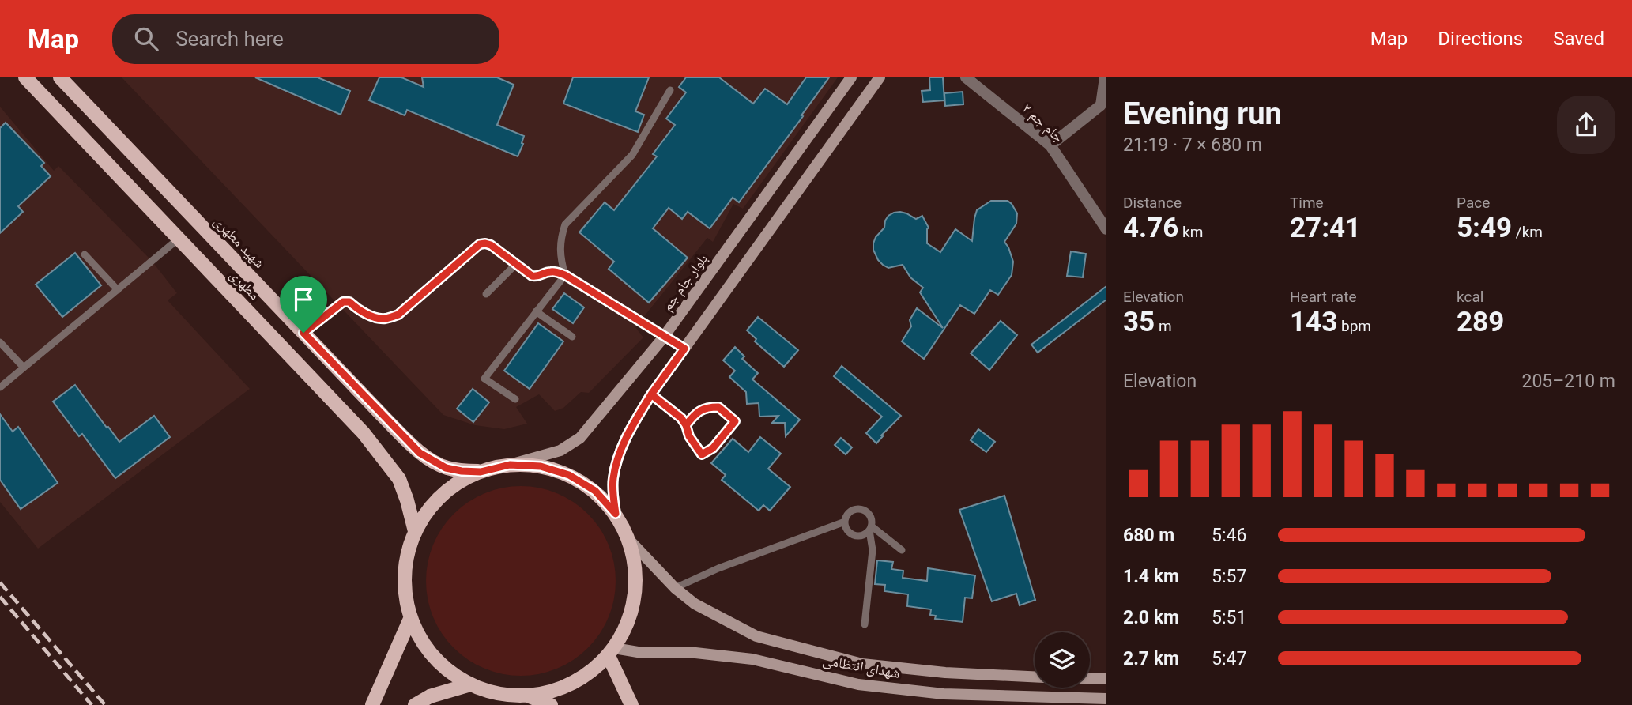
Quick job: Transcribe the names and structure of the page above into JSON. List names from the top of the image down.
{
  "streets": {
    "main road": [
      "شهید مطهری",
      "بلوار جام جم",
      "مطهری",
      "شهدای انتظامی"
    ],
    "street": ["جام جم ۲"]
  },
  "page": {
    "header": "Map",
    "search": "Search here",
    "nav": ["Map", "Directions", "Saved"],
    "heading": ["Evening run", "21:19 · 7 × 680 m"],
    "stats": [
      ["Distance", "4.76 km"],
      ["Time", "27:41"],
      ["Pace", "5:49 /km"],
      ["Elevation", "35 m"],
      ["Heart rate", "143 bpm"],
      ["kcal", "289"]
    ],
    "chart": ["Elevation", "205–210 m"],
    "list": [
      {
        "name": "680 m",
        "note": "5:46"
      },
      {
        "name": "1.4 km",
        "note": "5:57"
      },
      {
        "name": "2.0 km",
        "note": "5:51"
      },
      {
        "name": "2.7 km",
        "note": "5:47"
      }
    ]
  }
}
